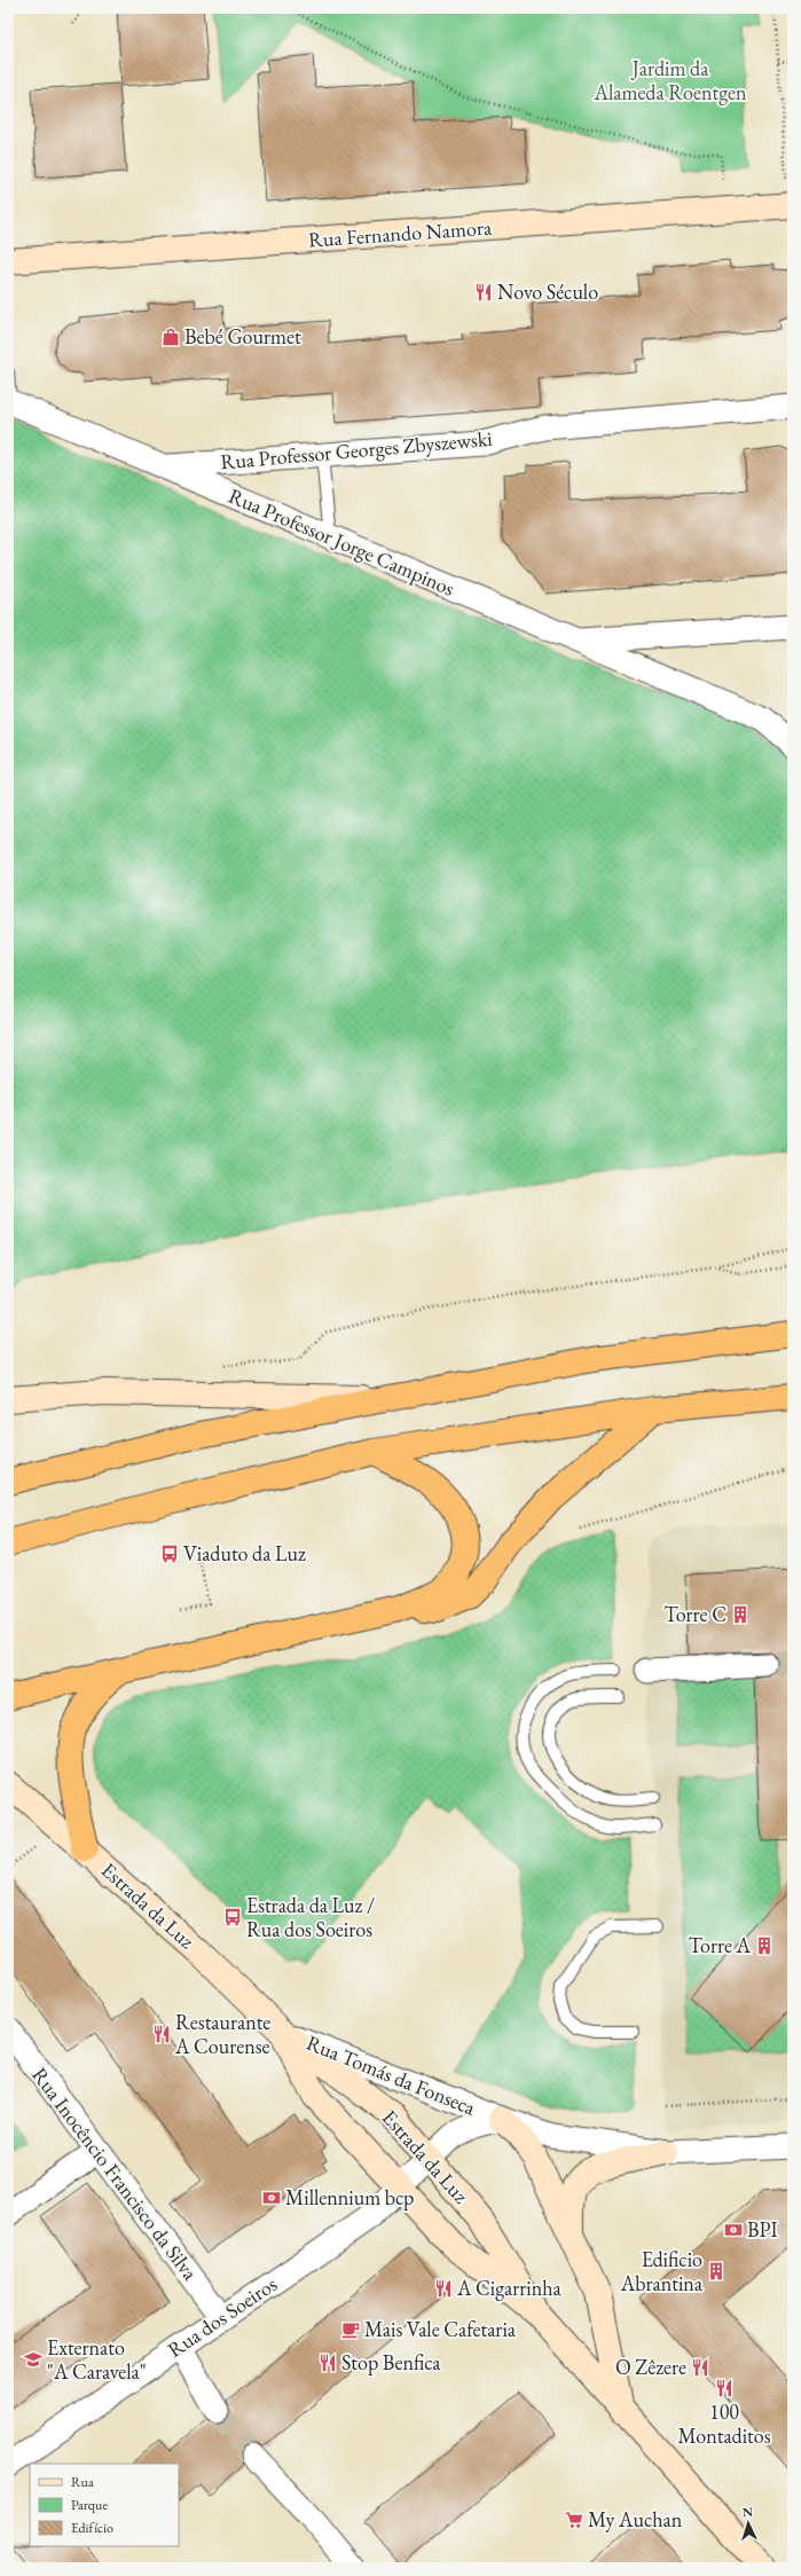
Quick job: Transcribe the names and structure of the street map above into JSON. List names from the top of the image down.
{
  "streets": {
    "main road": ["Rua Fernando Namora", "Estrada da Luz"],
    "street": [
      "Rua Professor Georges Zbyszewski",
      "Rua Professor Jorge Campinos",
      "Rua Tomás da Fonseca",
      "Rua Inocêncio Francisco da Silva",
      "Rua dos Soeiros"
    ]
  },
  "crossings": [
    ["Rua Professor Georges Zbyszewski", "Rua Professor Jorge Campinos"],
    ["Estrada da Luz", "Rua Tomás da Fonseca"],
    ["Estrada da Luz", "Rua dos Soeiros"],
    ["Rua Tomás da Fonseca", "Rua dos Soeiros"],
    ["Rua Inocêncio Francisco da Silva", "Rua dos Soeiros"]
  ],
  "parks": ["Jardim da Alameda Roentgen"],
  "places": {
    "restaurant": [
      "Novo Século",
      "Restaurante A Courense",
      "A Cigarrinha",
      "Stop Benfica",
      "O Zêzere",
      "100 Montaditos"
    ],
    "shop": ["Bebé Gourmet"],
    "bus stop": ["Viaduto da Luz", "Estrada da Luz / Rua dos Soeiros"],
    "building": ["Torre C", "Torre A", "Edificio Abrantina"],
    "bank": ["Millennium bcp", "BPI"],
    "cafe": ["Mais Vale Cafetaria"],
    "school or university": ["Externato \"A Caravela\""],
    "supermarket": ["My Auchan"]
  },
  "legend": ["Rua", "Parque", "Edifício"],
  "north": "top"
}
